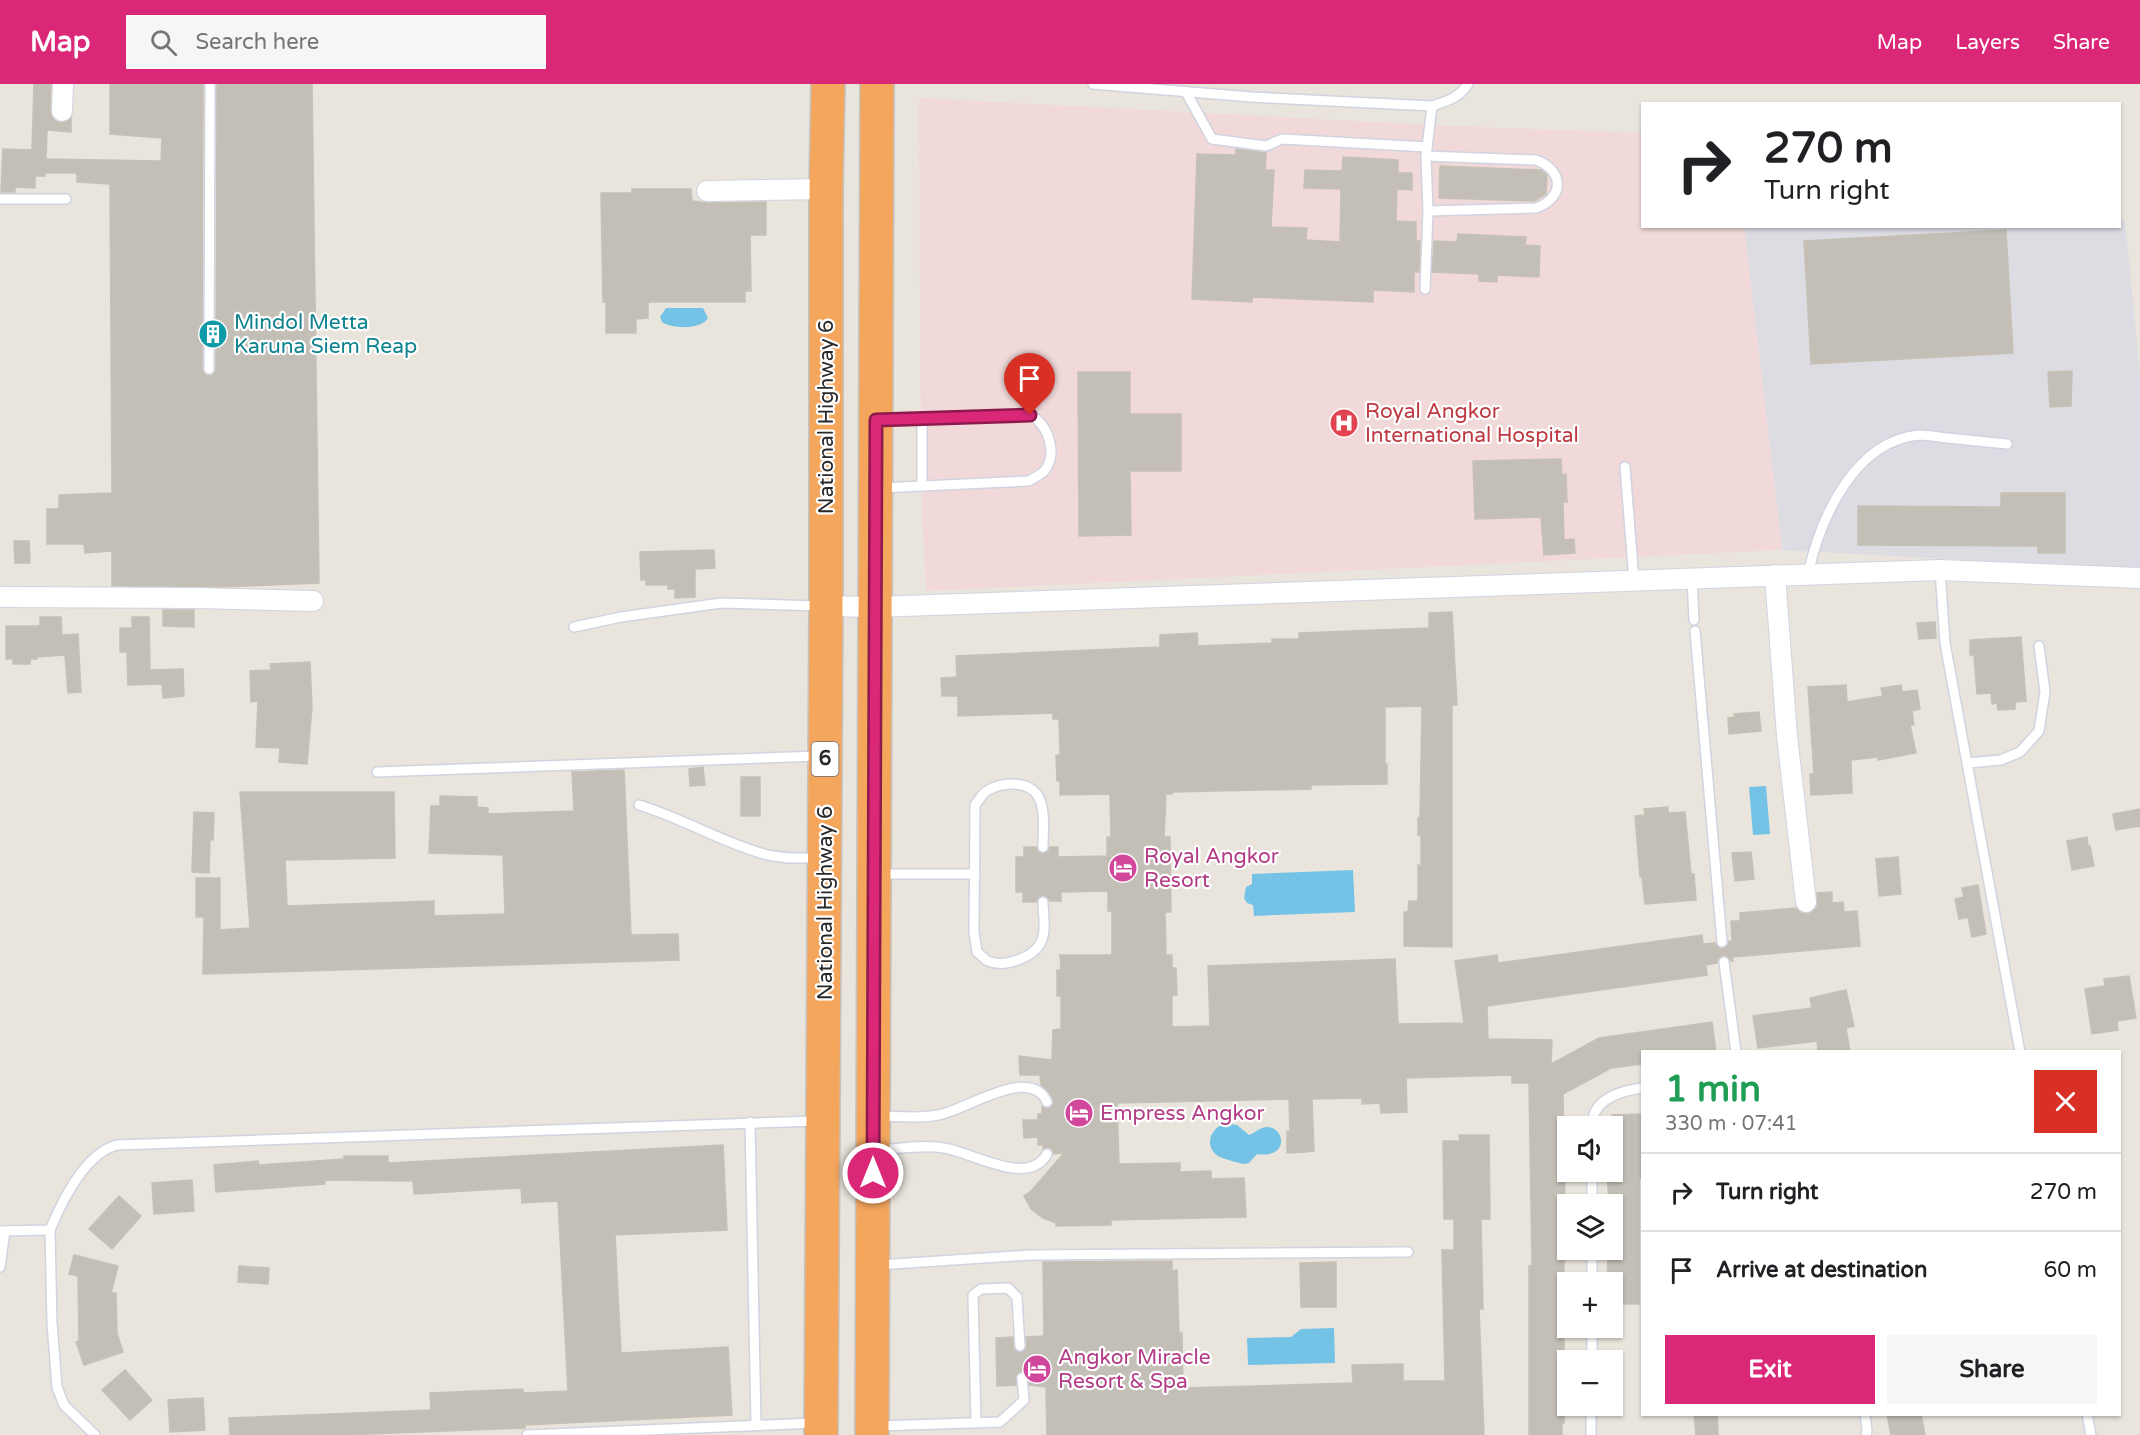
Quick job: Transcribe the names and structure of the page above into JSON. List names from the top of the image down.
{
  "streets": {
    "highway": ["National Highway 6", "6"]
  },
  "places": {
    "building": ["Mindol Metta Karuna Siem Reap"],
    "hospital": ["Royal Angkor International Hospital"],
    "hotel": ["Royal Angkor Resort", "Empress Angkor", "Angkor Miracle Resort & Spa"]
  },
  "page": {
    "header": "Map",
    "search": "Search here",
    "nav": ["Map", "Layers", "Share"],
    "turn": ["270 m", "Turn right"],
    "heading": ["1 min", "330 m · 07:41"],
    "map_buttons": ["+", "−"],
    "list": [
      {
        "name": "Turn right",
        "value": "270 m"
      },
      {
        "name": "Arrive at destination",
        "value": "60 m"
      }
    ],
    "buttons": ["Exit", "Share"]
  }
}
